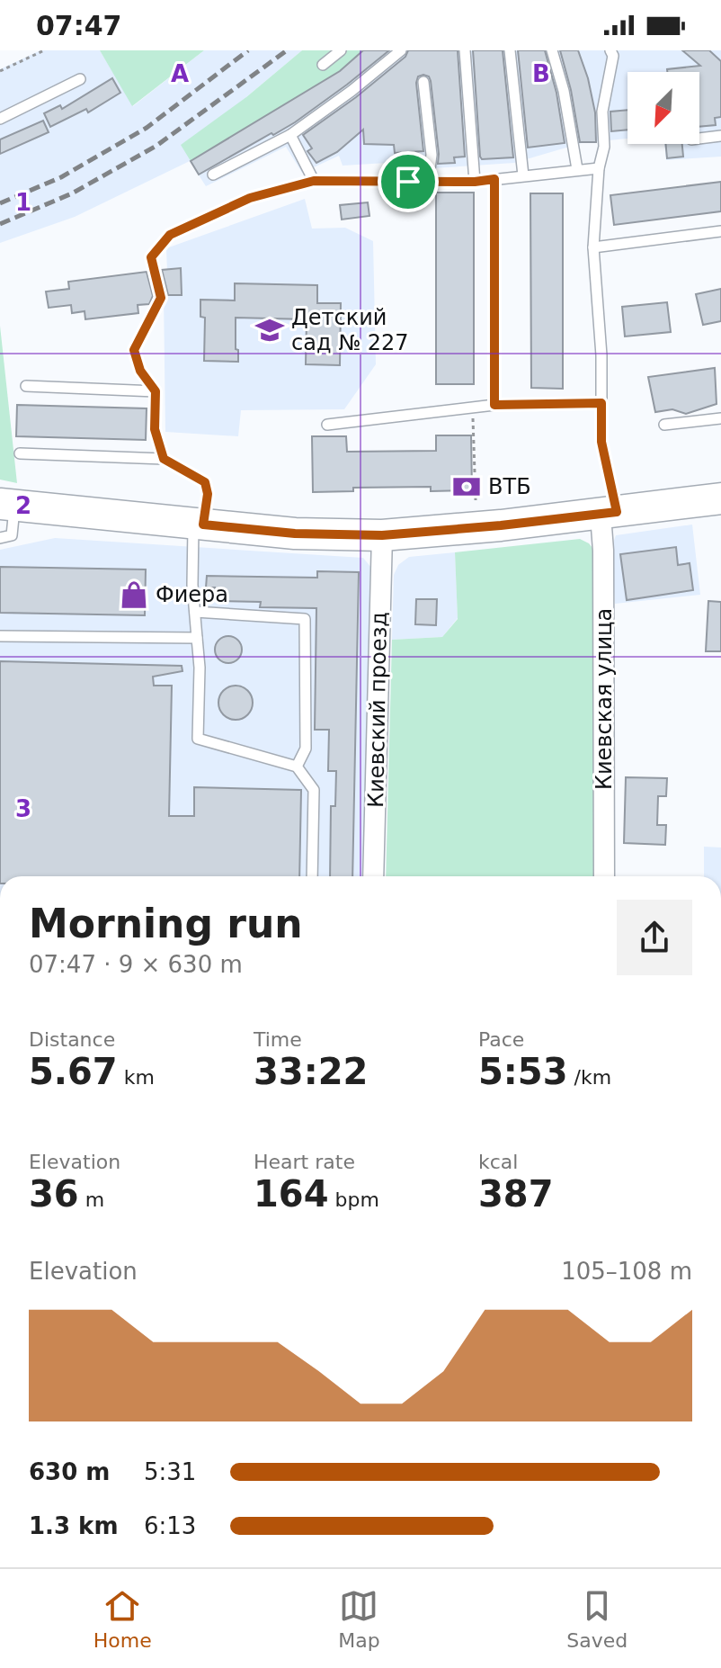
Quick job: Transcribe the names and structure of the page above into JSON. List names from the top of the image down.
{
  "streets": {
    "street": ["Киевская улица", "Киевский проезд"]
  },
  "places": {
    "school or university": ["Детский сад № 227"],
    "bank": ["ВТБ"],
    "shop": ["Фиера"]
  },
  "north": "bottom left",
  "page": {
    "status": "07:47",
    "heading": ["Morning run", "07:47 · 9 × 630 m"],
    "stats": [
      ["Distance", "5.67 km"],
      ["Time", "33:22"],
      ["Pace", "5:53 /km"],
      ["Elevation", "36 m"],
      ["Heart rate", "164 bpm"],
      ["kcal", "387"]
    ],
    "chart": ["Elevation", "105–108 m"],
    "list": [
      {
        "name": "630 m",
        "note": "5:31"
      },
      {
        "name": "1.3 km",
        "note": "6:13"
      }
    ],
    "tabs": ["Home", "Map", "Saved"]
  },
  "grid": {
    "columns": ["A", "B"],
    "rows": ["1", "2", "3"]
  }
}
